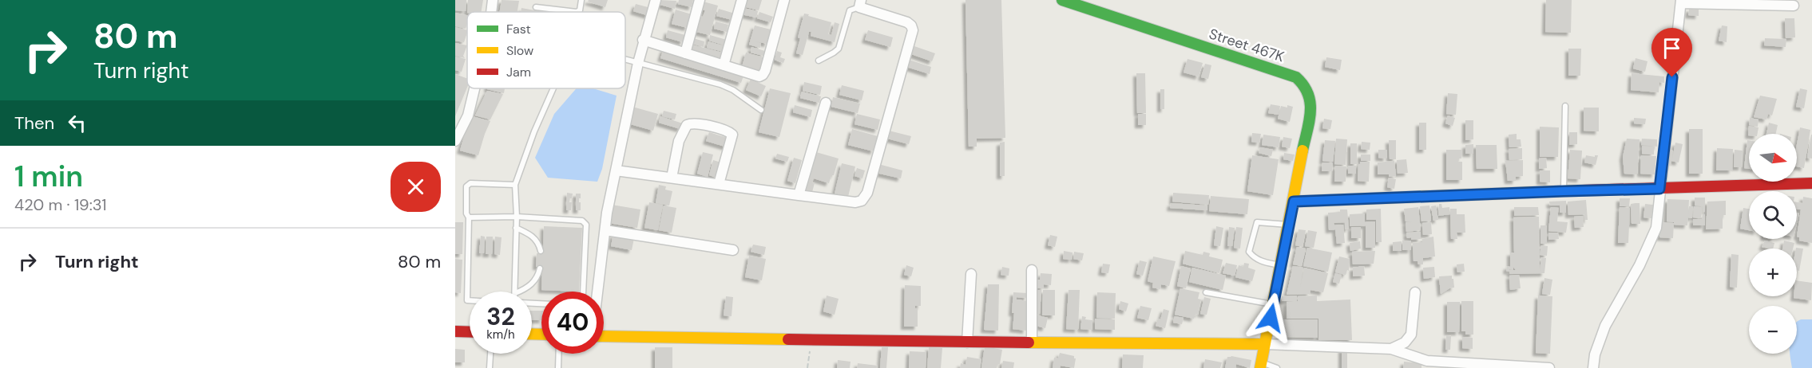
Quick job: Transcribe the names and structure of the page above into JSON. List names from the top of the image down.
{
  "streets": {
    "street": ["Street 467K"]
  },
  "legend": ["Fast", "Slow", "Jam"],
  "north": "right",
  "page": {
    "turn": ["80 m", "Turn right"],
    "then": "Then",
    "map_buttons": ["+", "−"],
    "heading": ["1 min", "420 m · 19:31"],
    "list": [
      {
        "name": "Turn right",
        "value": "80 m"
      }
    ],
    "speed": "32 km/h",
    "limit": "40"
  }
}
